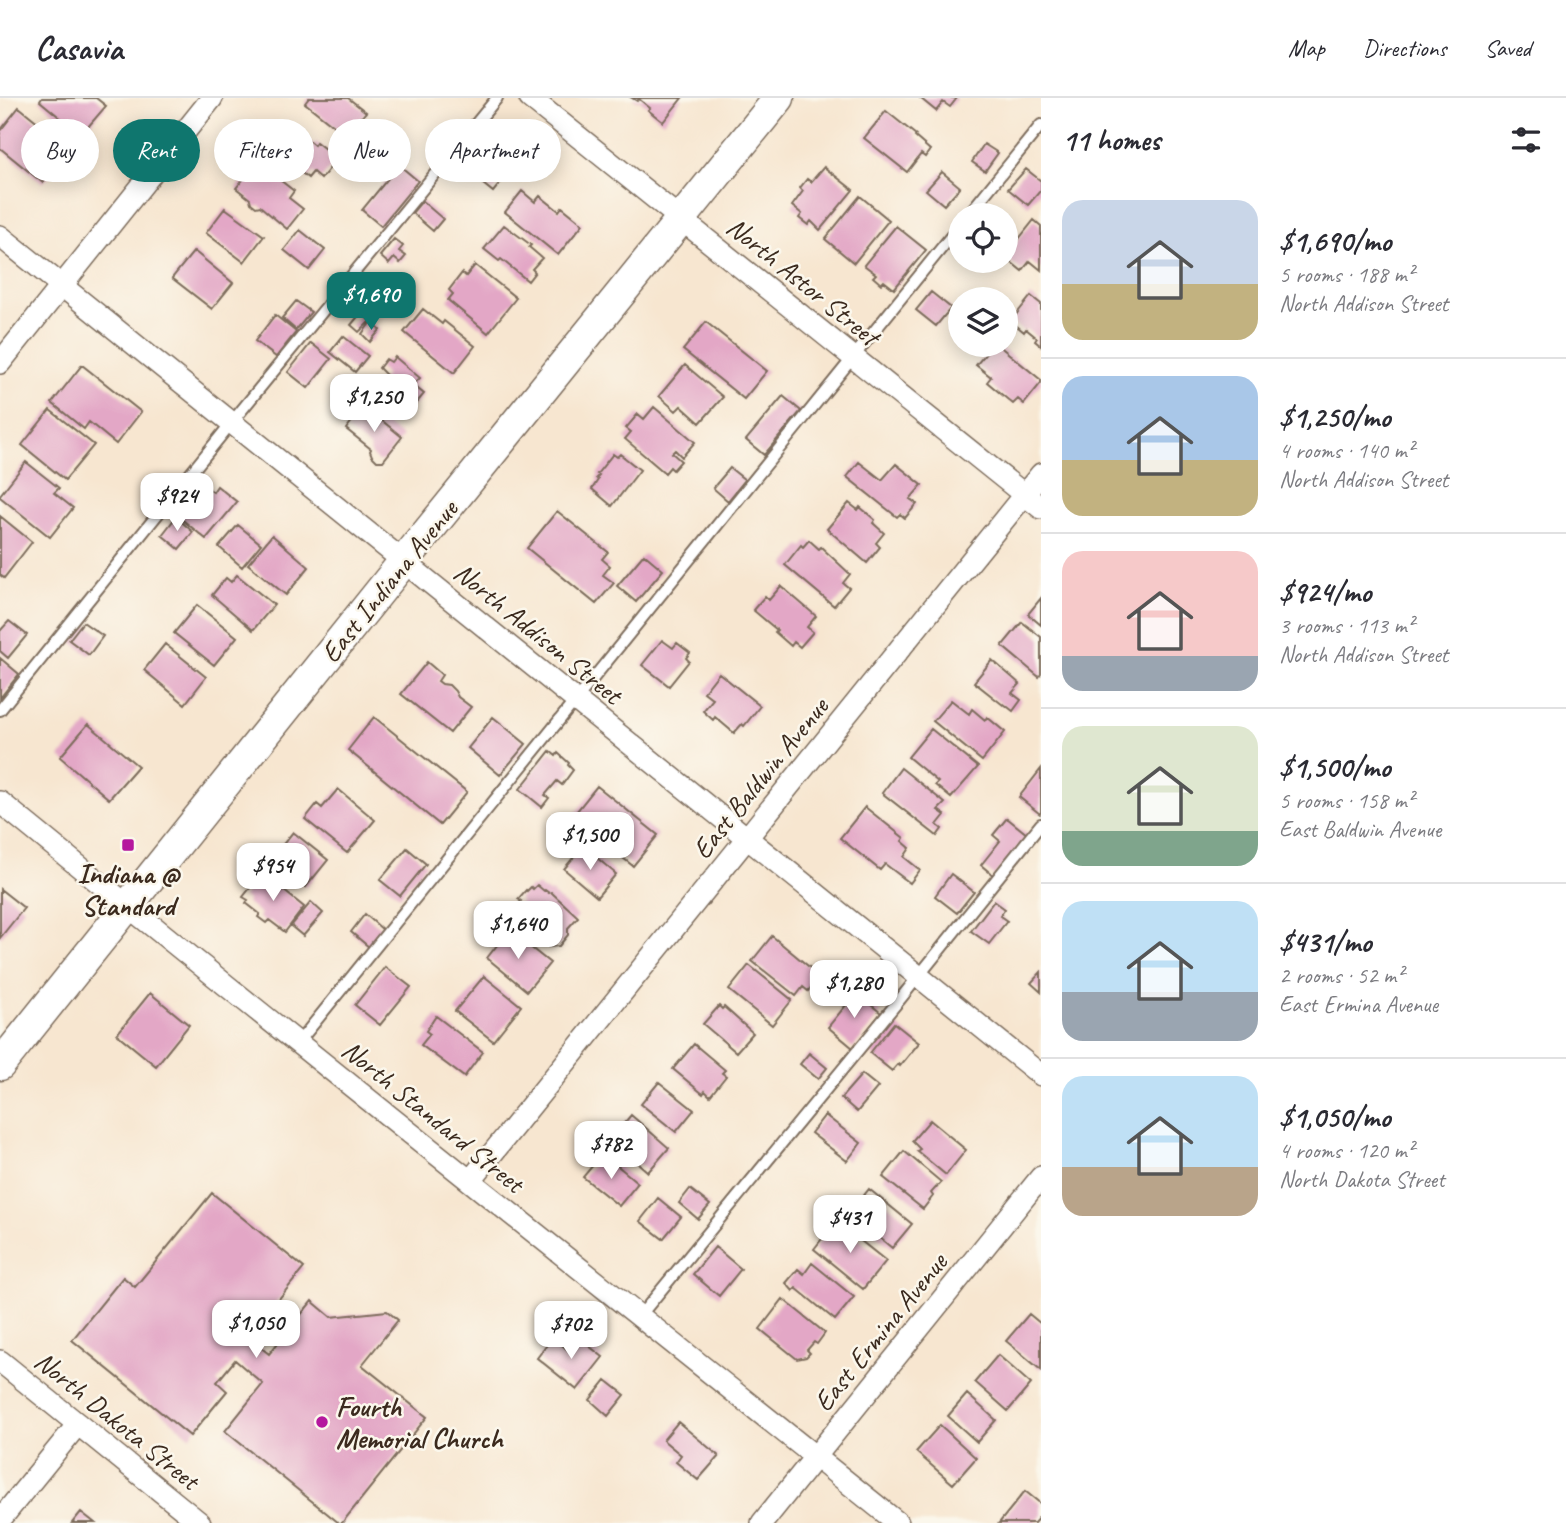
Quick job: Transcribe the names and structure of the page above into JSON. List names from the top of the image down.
{
  "streets": {
    "main road": ["East Indiana Avenue"],
    "street": [
      "North Astor Street",
      "North Addison Street",
      "East Baldwin Avenue",
      "North Standard Street",
      "East Ermina Avenue",
      "North Dakota Street"
    ]
  },
  "crossings": [
    ["North Astor Street", "East Indiana Avenue"],
    ["North Astor Street", "East Baldwin Avenue"],
    ["East Indiana Avenue", "North Addison Street"],
    ["East Indiana Avenue", "North Standard Street"],
    ["North Addison Street", "East Baldwin Avenue"],
    ["East Baldwin Avenue", "North Standard Street"],
    ["North Standard Street", "East Ermina Avenue"]
  ],
  "places": {
    "transit": ["Indiana @ Standard"],
    "other": ["Fourth Memorial Church"]
  },
  "page": {
    "header": "Casavia",
    "nav": ["Map", "Directions", "Saved"],
    "heading": "11 homes",
    "chip": [
      "Buy",
      "Rent",
      "Filters",
      "New",
      "Apartment"
    ],
    "list": [
      {
        "name": "$1,690/mo",
        "note": "5 rooms · 188 m² · North Addison Street"
      },
      {
        "name": "$1,250/mo",
        "note": "4 rooms · 140 m² · North Addison Street"
      },
      {
        "name": "$924/mo",
        "note": "3 rooms · 113 m² · North Addison Street"
      },
      {
        "name": "$1,500/mo",
        "note": "5 rooms · 158 m² · East Baldwin Avenue"
      },
      {
        "name": "$431/mo",
        "note": "2 rooms · 52 m² · East Ermina Avenue"
      },
      {
        "name": "$1,050/mo",
        "note": "4 rooms · 120 m² · North Dakota Street"
      }
    ],
    "price": [
      "$1,690",
      "$1,250",
      "$924",
      "$1,500",
      "$954",
      "$1,640",
      "$1,280",
      "$782",
      "$431",
      "$1,050",
      "$702"
    ]
  }
}
